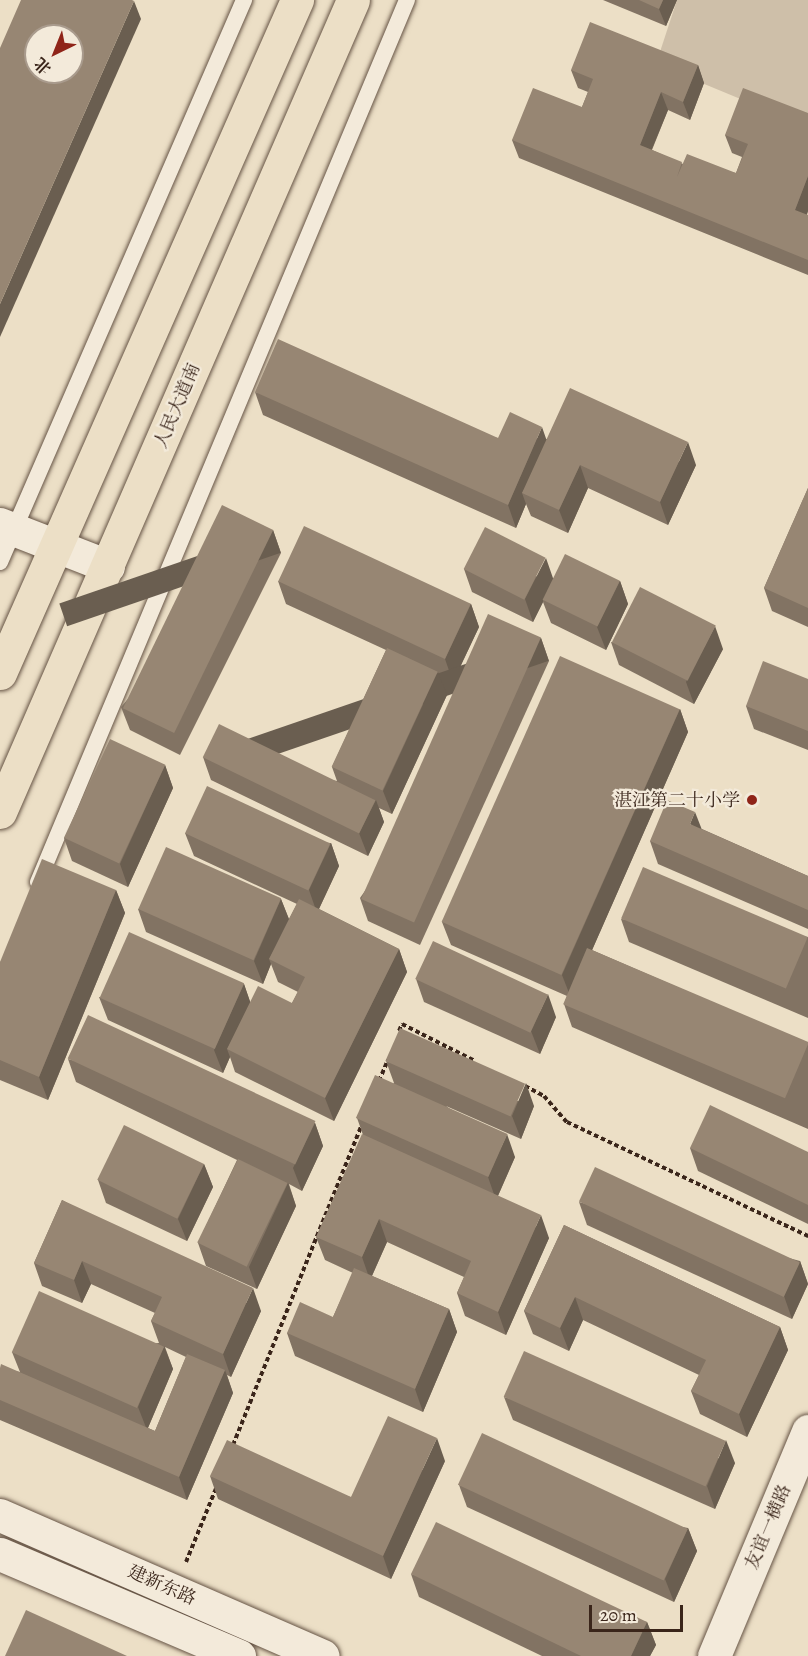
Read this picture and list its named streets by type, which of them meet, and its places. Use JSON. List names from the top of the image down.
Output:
{
  "streets": {
    "main road": ["人民大道南"],
    "street": ["友谊一横路", "建新东路"]
  },
  "places": ["湛江第二十小学"],
  "scale_bar": "20 m",
  "north": "bottom left"
}
